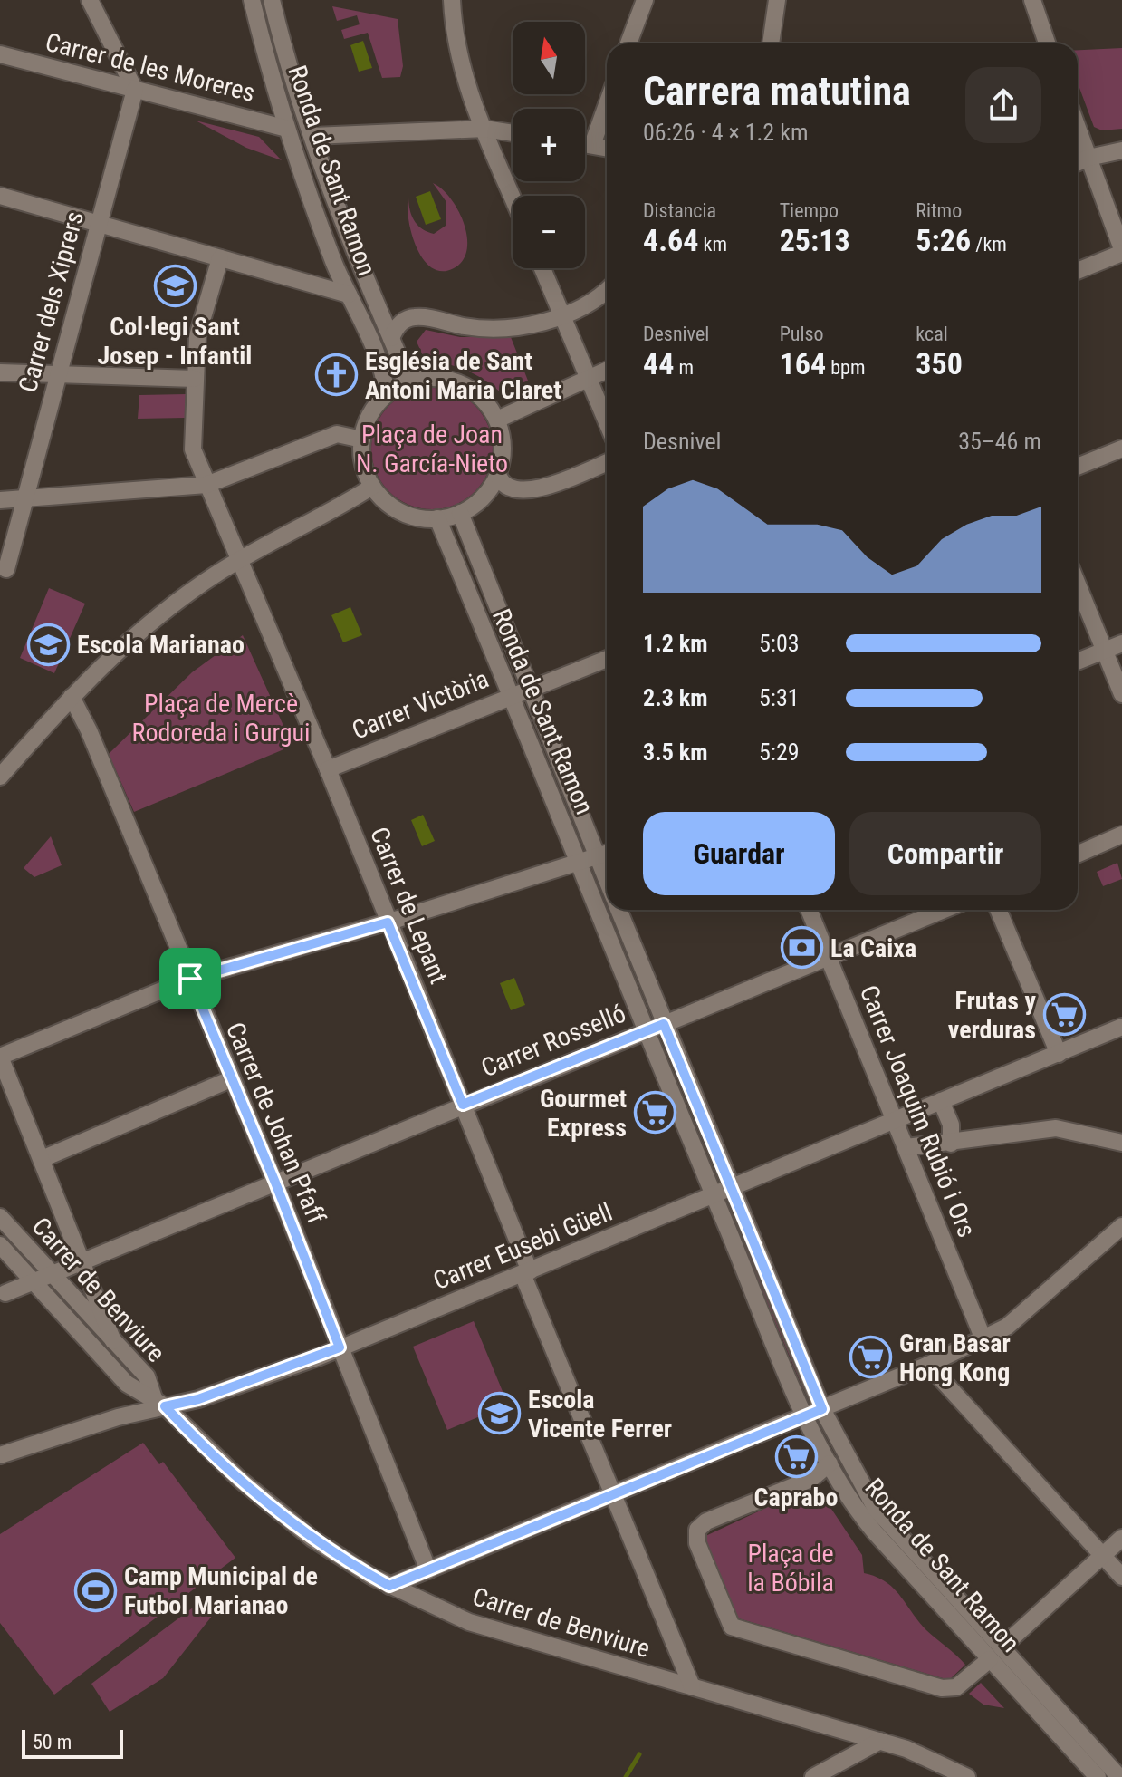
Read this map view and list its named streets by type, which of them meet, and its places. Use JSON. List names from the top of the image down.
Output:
{
  "streets": {
    "street": [
      "Carrer de les Moreres",
      "Ronda de Sant Ramon",
      "Carrer dels Xiprers",
      "Carrer Victòria",
      "Carrer de Lepant",
      "Carrer Rosselló",
      "Carrer Joaquim Rubió i Ors",
      "Carrer de Johan Pfaff",
      "Carrer Eusebi Güell",
      "Carrer de Benviure"
    ]
  },
  "crossings": [
    ["Carrer de les Moreres", "Ronda de Sant Ramon"],
    ["Carrer de les Moreres", "Carrer dels Xiprers"],
    ["Ronda de Sant Ramon", "Carrer Victòria"],
    ["Ronda de Sant Ramon", "Carrer Rosselló"],
    ["Ronda de Sant Ramon", "Carrer Eusebi Güell"],
    ["Carrer Victòria", "Carrer de Lepant"],
    ["Carrer de Lepant", "Carrer Rosselló"],
    ["Carrer de Lepant", "Carrer Eusebi Güell"],
    ["Carrer de Lepant", "Carrer de Benviure"],
    ["Carrer Rosselló", "Carrer Joaquim Rubió i Ors"],
    ["Carrer Rosselló", "Carrer de Johan Pfaff"],
    ["Carrer Rosselló", "Carrer de Benviure"],
    ["Carrer Joaquim Rubió i Ors", "Carrer Eusebi Güell"],
    ["Carrer de Johan Pfaff", "Carrer Eusebi Güell"],
    ["Carrer Eusebi Güell", "Carrer de Benviure"]
  ],
  "parks": ["Plaça de Joan N. García-Nieto", "Plaça de Mercè Rodoreda i Gurgui", "Plaça de la Bóbila"],
  "places": {
    "school or university": ["Col·legi Sant Josep - Infantil", "Escola Marianao", "Escola Vicente Ferrer"],
    "church": ["Església de Sant Antoni Maria Claret"],
    "bank": ["La Caixa"],
    "supermarket": [
      "Frutas y verduras",
      "Gourmet Express",
      "Gran Basar Hong Kong",
      "Caprabo"
    ],
    "sports": ["Camp Municipal de Futbol Marianao"]
  },
  "scale_bar": "50 m",
  "north": "top",
  "page": {
    "map_buttons": ["+", "−"],
    "heading": ["Carrera matutina", "06:26 · 4 × 1.2 km"],
    "stats": [
      ["Distancia", "4.64 km"],
      ["Tiempo", "25:13"],
      ["Ritmo", "5:26 /km"],
      ["Desnivel", "44 m"],
      ["Pulso", "164 bpm"],
      ["kcal", "350"]
    ],
    "chart": ["Desnivel", "35–46 m"],
    "list": [
      {
        "name": "1.2 km",
        "note": "5:03"
      },
      {
        "name": "2.3 km",
        "note": "5:31"
      },
      {
        "name": "3.5 km",
        "note": "5:29"
      }
    ],
    "buttons": ["Guardar", "Compartir"],
    "scale": "50 m"
  }
}
